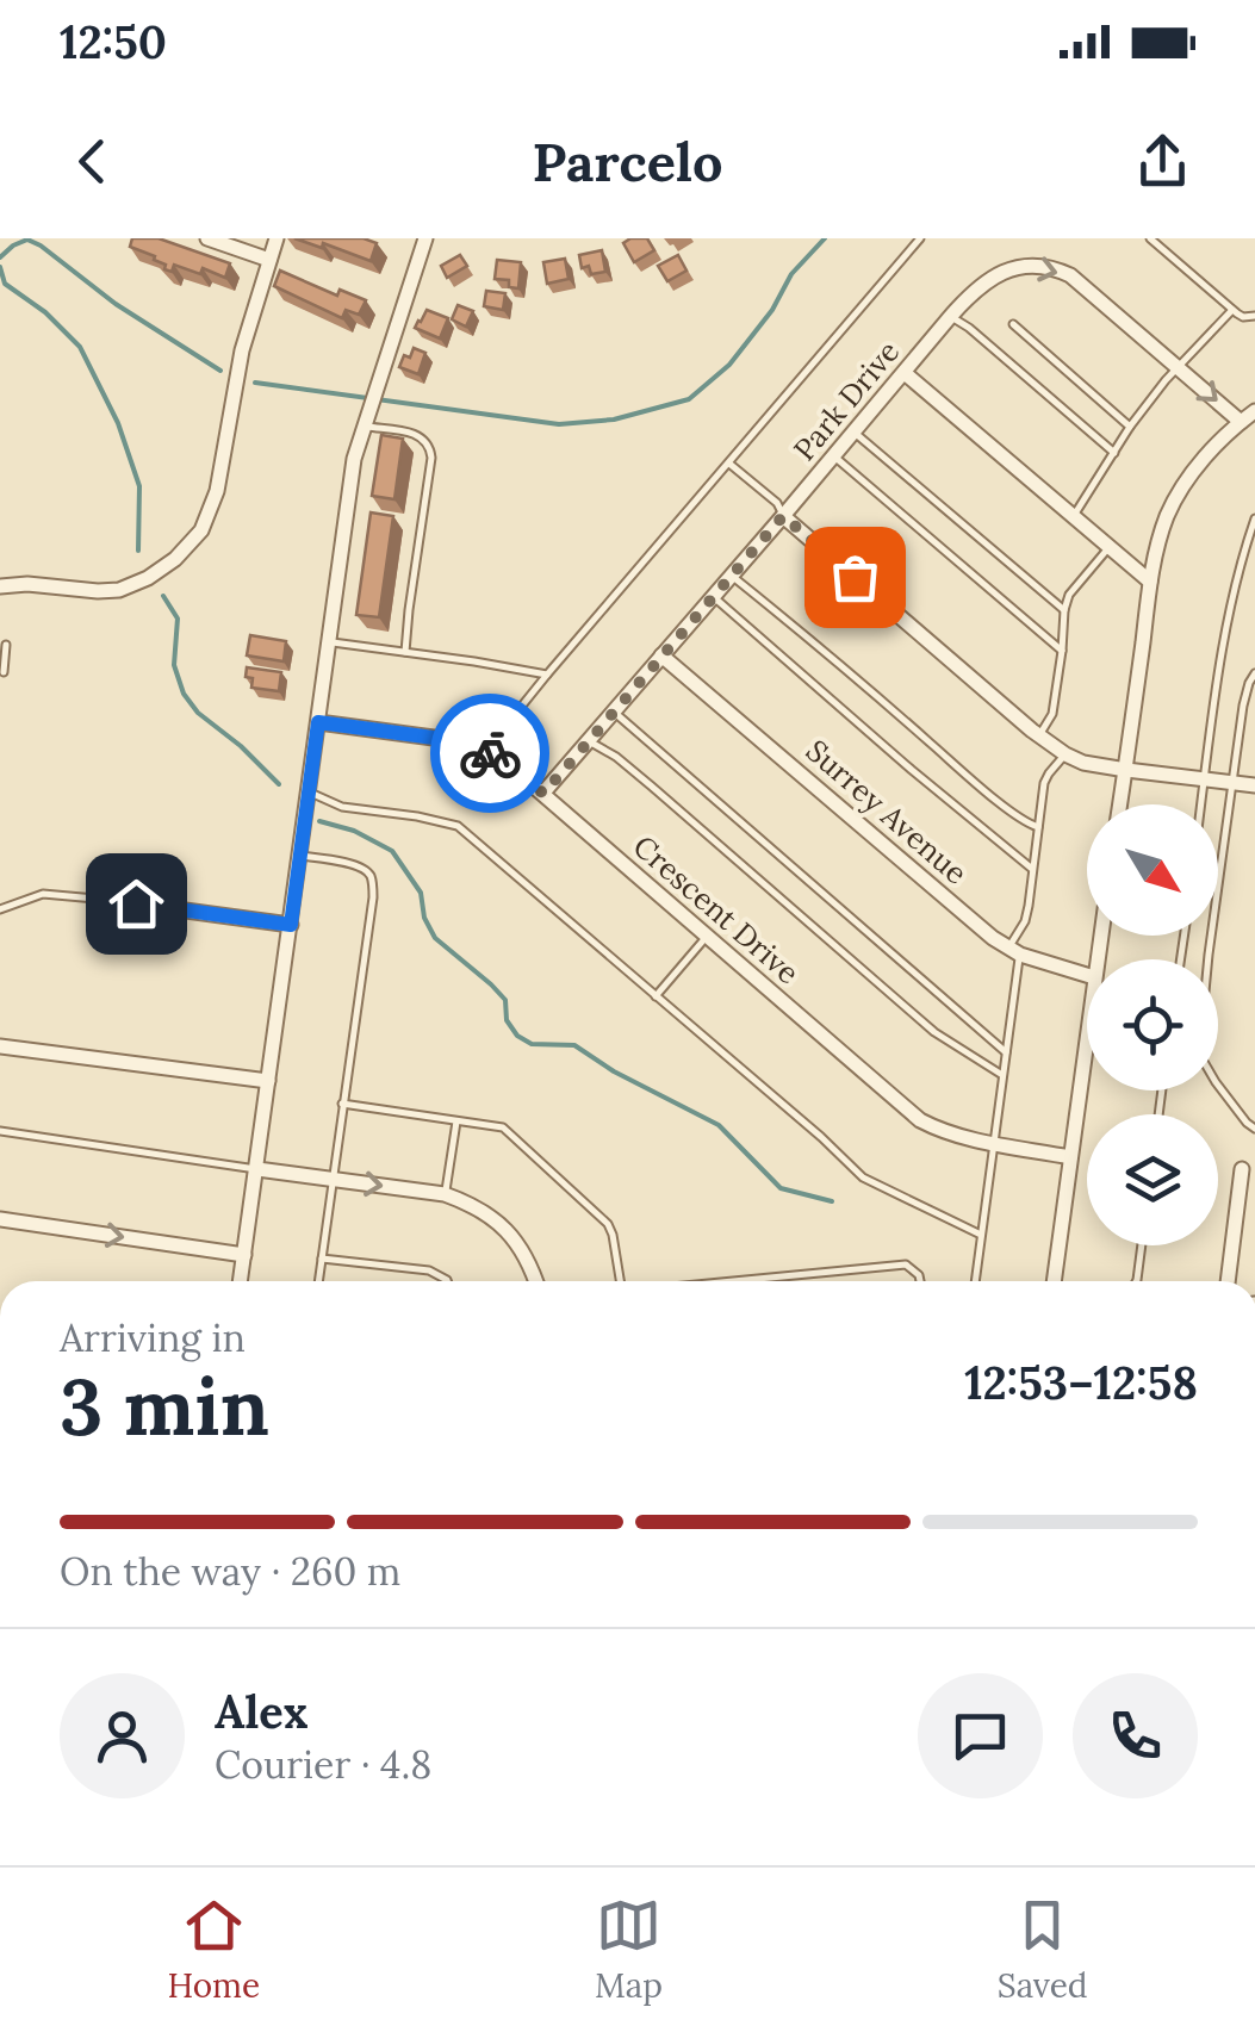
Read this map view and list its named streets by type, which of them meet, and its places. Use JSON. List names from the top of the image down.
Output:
{
  "streets": {
    "street": ["Park Drive", "Surrey Avenue", "Crescent Drive"]
  },
  "crossings": [
    ["Park Drive", "Surrey Avenue"],
    ["Park Drive", "Crescent Drive"]
  ],
  "north": "bottom right",
  "page": {
    "status": "12:50",
    "header": "Parcelo",
    "heading": ["3 min", "Arriving in", "12:53–12:58"],
    "panel": ["Alex", "Courier · 4.8"],
    "bar": "On the way · 260 m",
    "tabs": ["Home", "Map", "Saved"]
  }
}
